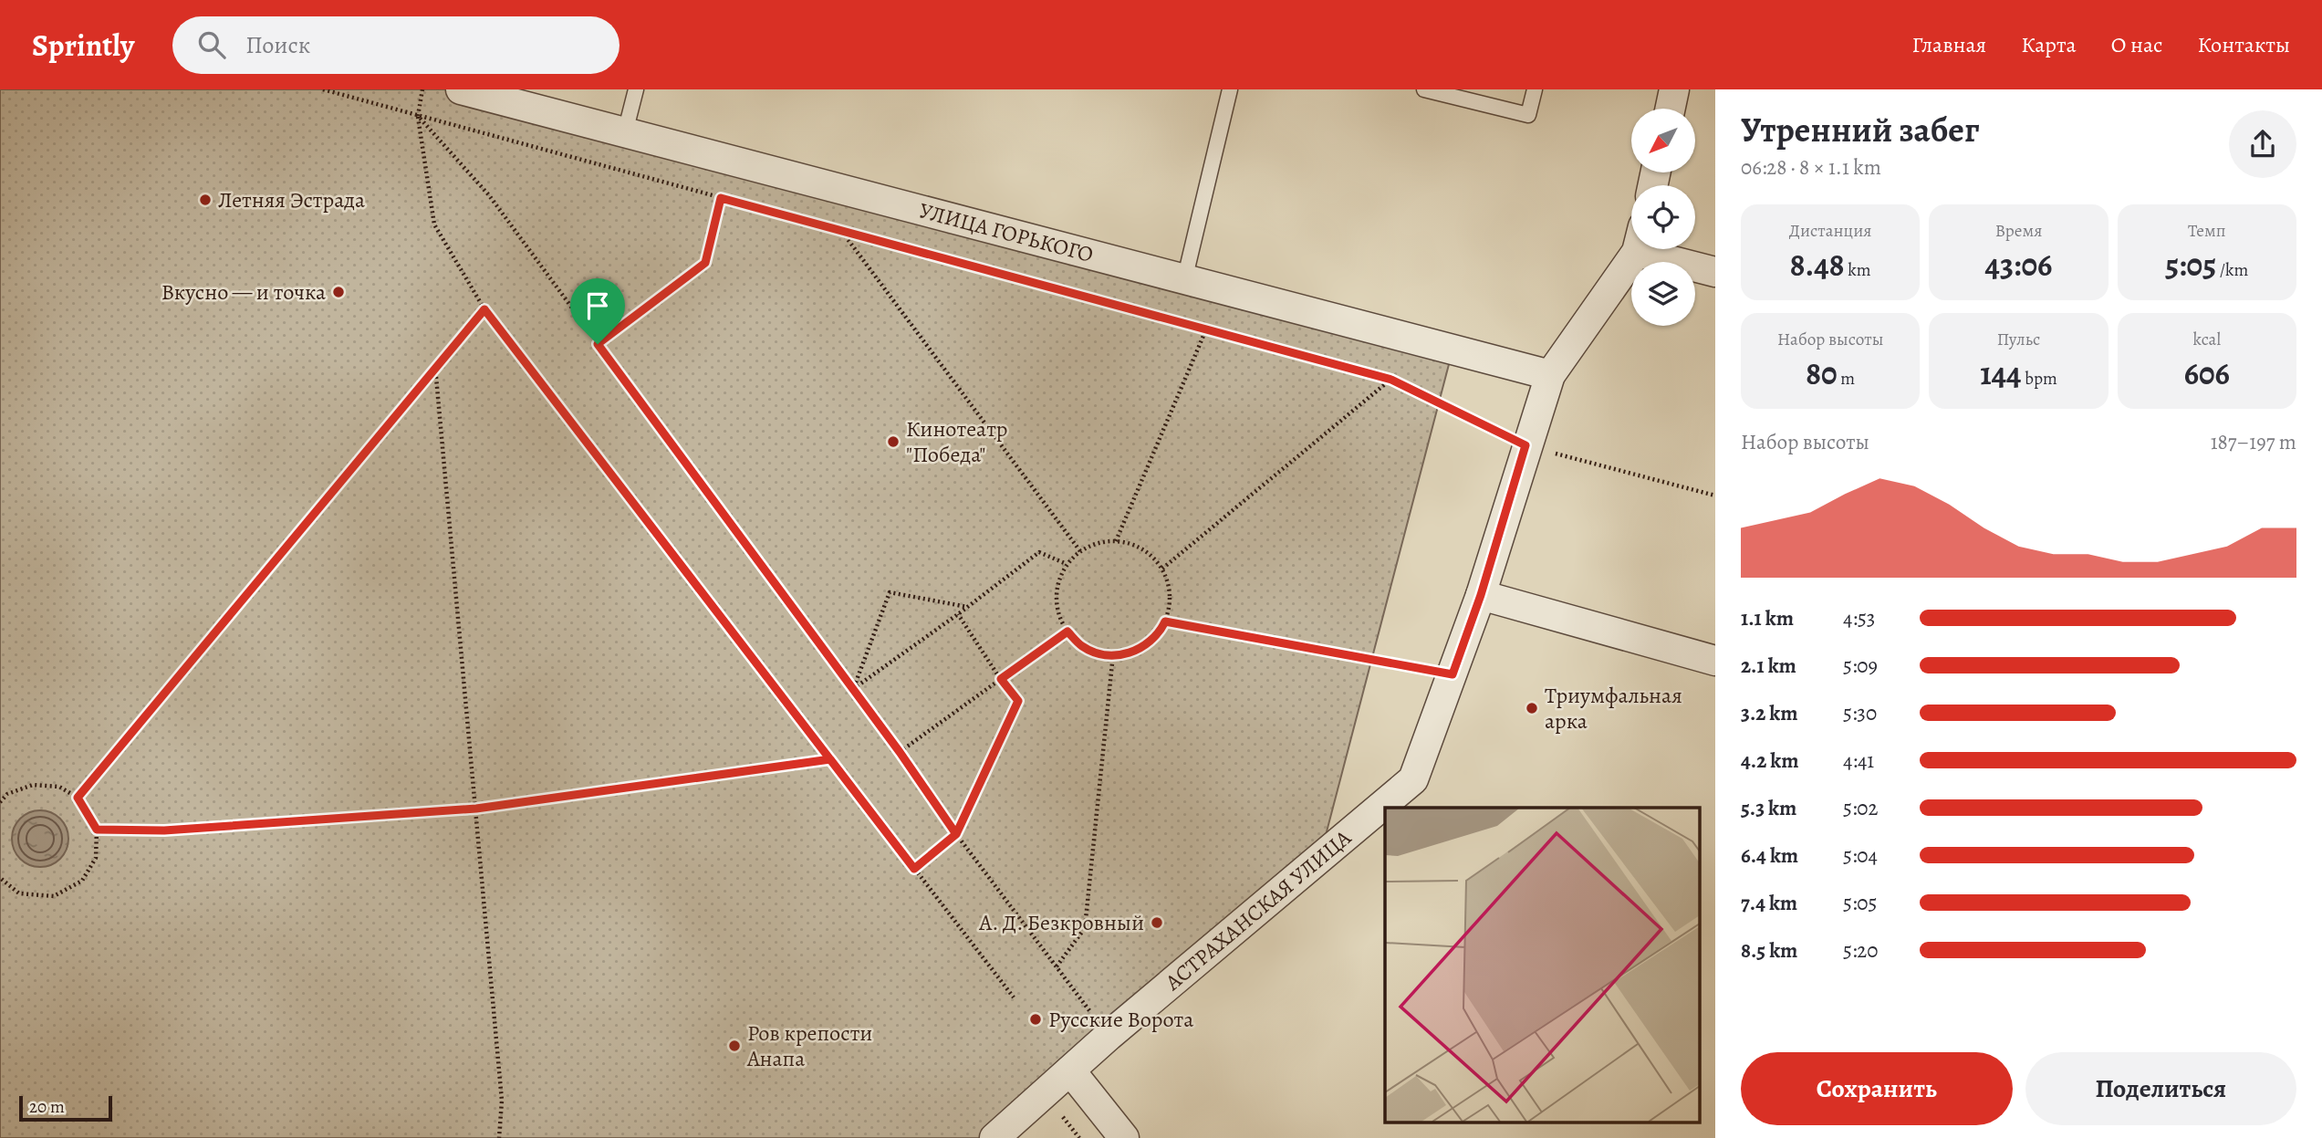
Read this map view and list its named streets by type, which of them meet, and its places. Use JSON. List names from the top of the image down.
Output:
{
  "streets": {
    "street": ["УЛИЦА ГОРЬКОГО", "АСТРАХАНСКАЯ УЛИЦА"]
  },
  "crossings": [
    ["УЛИЦА ГОРЬКОГО", "АСТРАХАНСКАЯ УЛИЦА"]
  ],
  "places": [
    "Летняя Эстрада",
    "Вкусно — и точка",
    "Кинотеатр \"Победа\"",
    "Триумфальная арка",
    "А. Д. Безкровный",
    "Русские Ворота",
    "Ров крепости Анапа"
  ],
  "scale_bar": "20 m",
  "north": "bottom left",
  "page": {
    "header": "Sprintly",
    "search": "Поиск",
    "nav": [
      "Главная",
      "Карта",
      "О нас",
      "Контакты"
    ],
    "heading": ["Утренний забег", "06:28 · 8 × 1.1 km"],
    "stats": [
      ["Дистанция", "8.48 km"],
      ["Время", "43:06"],
      ["Темп", "5:05 /km"],
      ["Набор высоты", "80 m"],
      ["Пульс", "144 bpm"],
      ["kcal", "606"]
    ],
    "chart": ["Набор высоты", "187–197 m"],
    "list": [
      {
        "name": "1.1 km",
        "note": "4:53"
      },
      {
        "name": "2.1 km",
        "note": "5:09"
      },
      {
        "name": "3.2 km",
        "note": "5:30"
      },
      {
        "name": "4.2 km",
        "note": "4:41"
      },
      {
        "name": "5.3 km",
        "note": "5:02"
      },
      {
        "name": "6.4 km",
        "note": "5:04"
      },
      {
        "name": "7.4 km",
        "note": "5:05"
      },
      {
        "name": "8.5 km",
        "note": "5:20"
      }
    ],
    "buttons": ["Сохранить", "Поделиться"],
    "scale": "20 m"
  }
}
